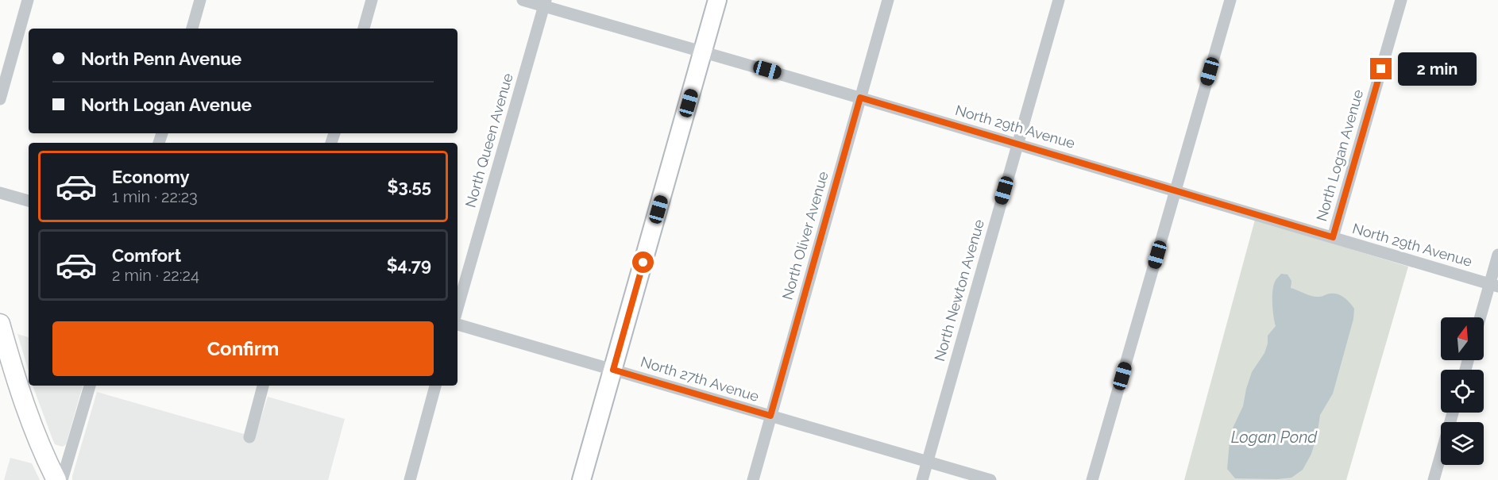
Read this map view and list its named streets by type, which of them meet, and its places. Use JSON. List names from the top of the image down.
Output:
{
  "streets": {
    "street": [
      "North 29th Avenue",
      "North Queen Avenue",
      "North Logan Avenue",
      "North Oliver Avenue",
      "North Newton Avenue",
      "North 27th Avenue"
    ]
  },
  "crossings": [
    ["North 29th Avenue", "North Queen Avenue"],
    ["North 29th Avenue", "North Logan Avenue"],
    ["North 29th Avenue", "North Oliver Avenue"],
    ["North 29th Avenue", "North Newton Avenue"],
    ["North Oliver Avenue", "North 27th Avenue"],
    ["North Newton Avenue", "North 27th Avenue"]
  ],
  "water": ["Logan Pond"],
  "north": "top",
  "page": {
    "banner": ["North Penn Avenue", "North Logan Avenue"],
    "bubble": "2 min",
    "list": [
      {
        "name": "Economy",
        "note": "1 min · 22:23",
        "value": "$3.55"
      },
      {
        "name": "Comfort",
        "note": "2 min · 22:24",
        "value": "$4.79"
      }
    ],
    "buttons": "Confirm"
  }
}
